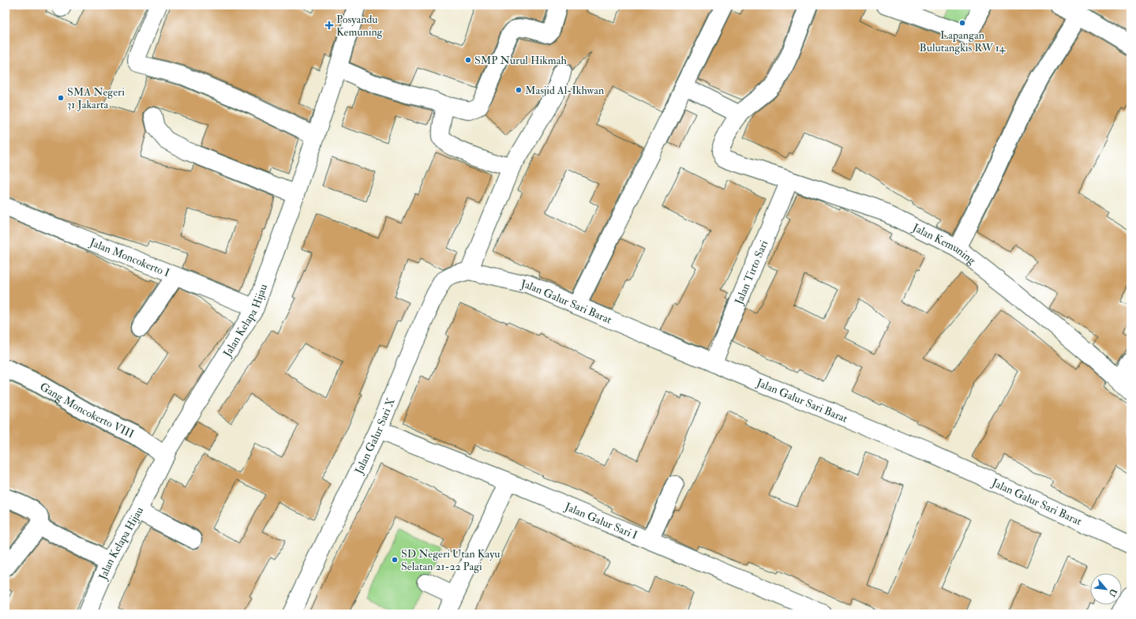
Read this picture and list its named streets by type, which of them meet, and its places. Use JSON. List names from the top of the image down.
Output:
{
  "streets": {
    "street": [
      "Jalan Kemuning",
      "Jalan Moncokerto I",
      "Jalan Tirto Sari",
      "Jalan Galur Sari Barat",
      "Jalan Kelapa Hijau",
      "Gang Moncokerto VIII",
      "Jalan Galur Sari X",
      "Jalan Galur Sari I"
    ]
  },
  "crossings": [
    ["Jalan Kemuning", "Jalan Tirto Sari"],
    ["Jalan Moncokerto I", "Jalan Kelapa Hijau"],
    ["Jalan Tirto Sari", "Jalan Galur Sari Barat"],
    ["Jalan Galur Sari Barat", "Jalan Galur Sari X"],
    ["Jalan Kelapa Hijau", "Gang Moncokerto VIII"],
    ["Jalan Galur Sari X", "Jalan Galur Sari I"]
  ],
  "places": {
    "other": [
      "Lapangan Bulutangkis RW 14",
      "SMP Nurul Hikmah",
      "Masjid Al-Ikhwan",
      "SMA Negeri 31 Jakarta",
      "SD Negeri Utan Kayu Selatan 21-22 Pagi"
    ],
    "health": ["Posyandu Kemuning"]
  },
  "north": "bottom right"
}
